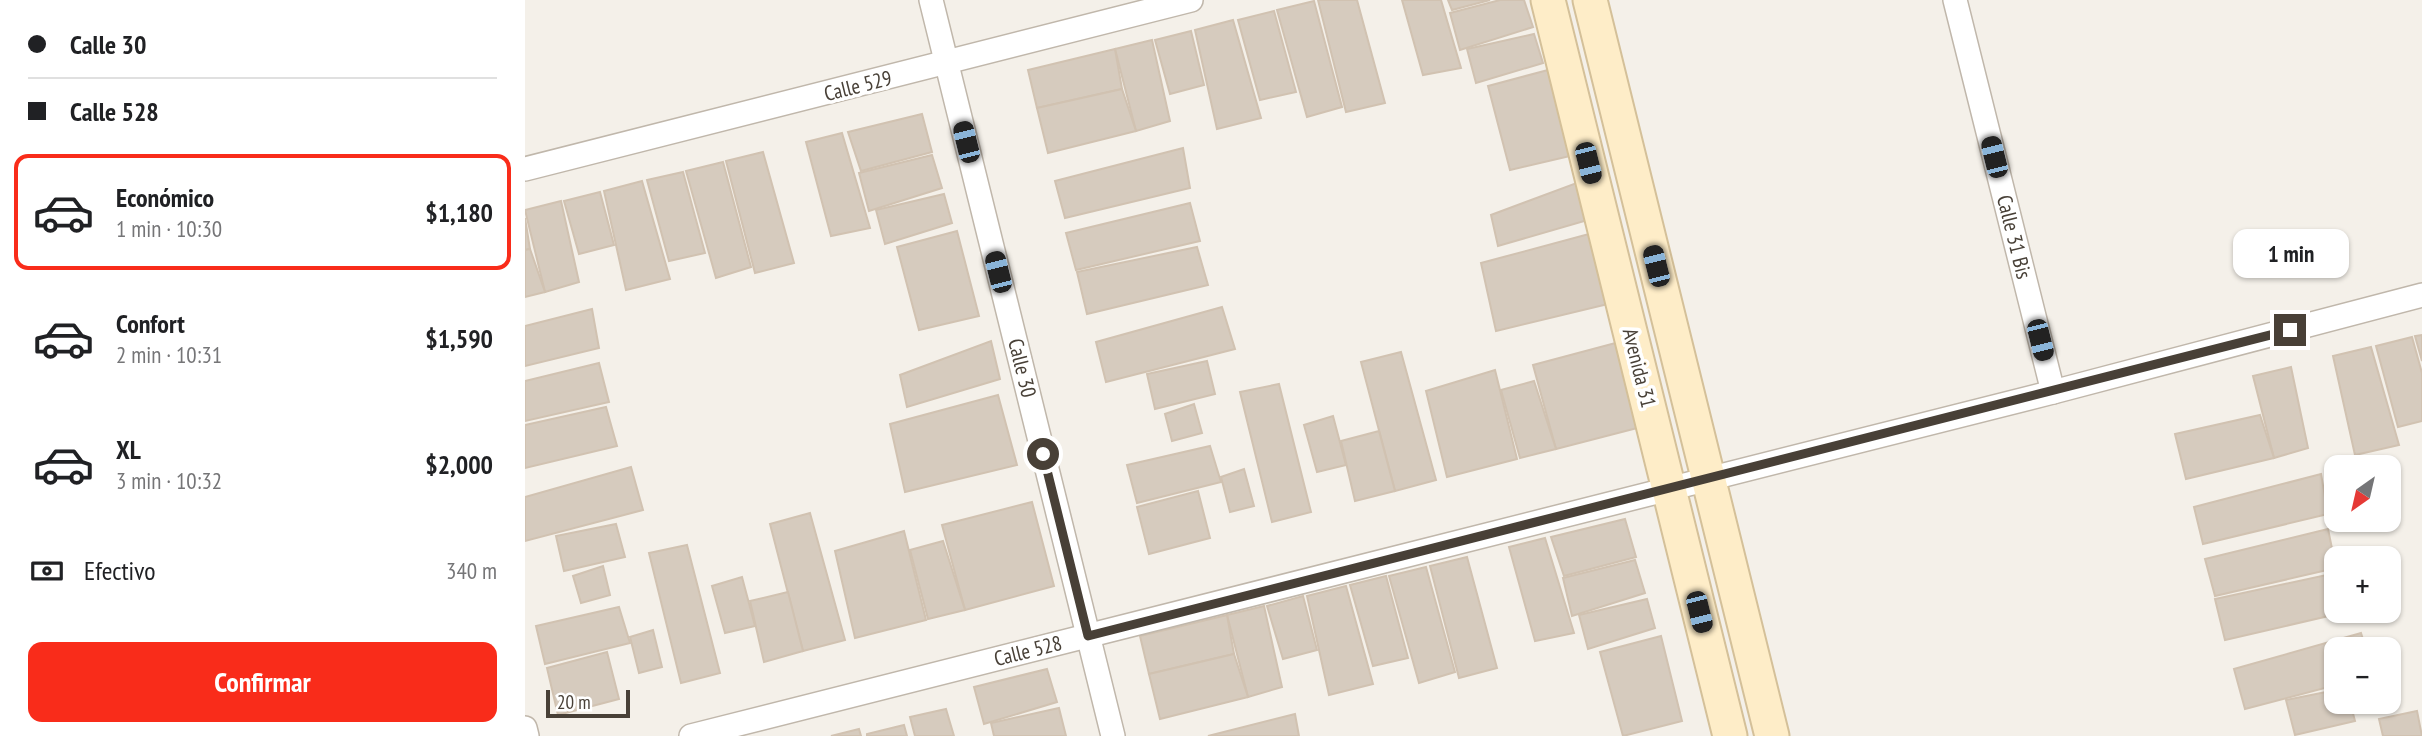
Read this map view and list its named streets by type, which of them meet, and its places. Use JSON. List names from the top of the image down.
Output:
{
  "streets": {
    "main road": ["Avenida 31"],
    "street": [
      "Calle 529",
      "Calle 31 Bis",
      "Calle 30",
      "Calle 528"
    ]
  },
  "crossings": [
    ["Calle 529", "Calle 30"],
    ["Calle 31 Bis", "Calle 528"],
    ["Calle 30", "Calle 528"],
    ["Avenida 31", "Calle 528"]
  ],
  "scale_bar": "20 m",
  "north": "bottom left",
  "page": {
    "banner": ["Calle 30", "Calle 528"],
    "list": [
      {
        "name": "Económico",
        "note": "1 min · 10:30",
        "value": "$1,180"
      },
      {
        "name": "Confort",
        "note": "2 min · 10:31",
        "value": "$1,590"
      },
      {
        "name": "XL",
        "note": "3 min · 10:32",
        "value": "$2,000"
      }
    ],
    "bubble": "1 min",
    "map_buttons": ["+", "−"],
    "pay": ["Efectivo", "340 m"],
    "buttons": "Confirmar",
    "scale": "20 m"
  }
}
